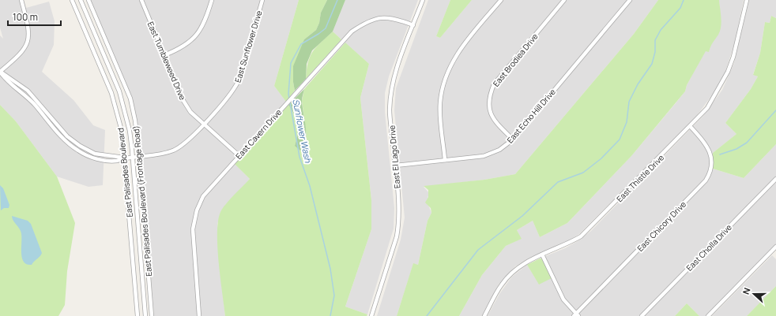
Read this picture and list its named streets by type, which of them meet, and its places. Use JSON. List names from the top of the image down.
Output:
{
  "streets": {
    "street": [
      "East Sunflower Drive",
      "East Brodiea Drive",
      "East Tumbleweed Drive",
      "East Echo Hill Drive",
      "East Cavern Drive",
      "East El Lago Drive",
      "East Palisades Boulevard",
      "East Thistle Drive",
      "East Palisades Boulevard (Frontage Road)",
      "East Chicory Drive",
      "East Cholla Drive"
    ]
  },
  "crossings": [
    ["East Sunflower Drive", "East Tumbleweed Drive"],
    ["East Sunflower Drive", "East Palisades Boulevard"],
    ["East Sunflower Drive", "East Palisades Boulevard (Frontage Road)"],
    ["East Brodiea Drive", "East Echo Hill Drive"],
    ["East Tumbleweed Drive", "East Cavern Drive"],
    ["East Echo Hill Drive", "East El Lago Drive"],
    ["East Cavern Drive", "East El Lago Drive"],
    ["East Thistle Drive", "East Chicory Drive"]
  ],
  "water": ["Sunflower Wash"],
  "scale_bar": "100 m",
  "north": "left"
}
